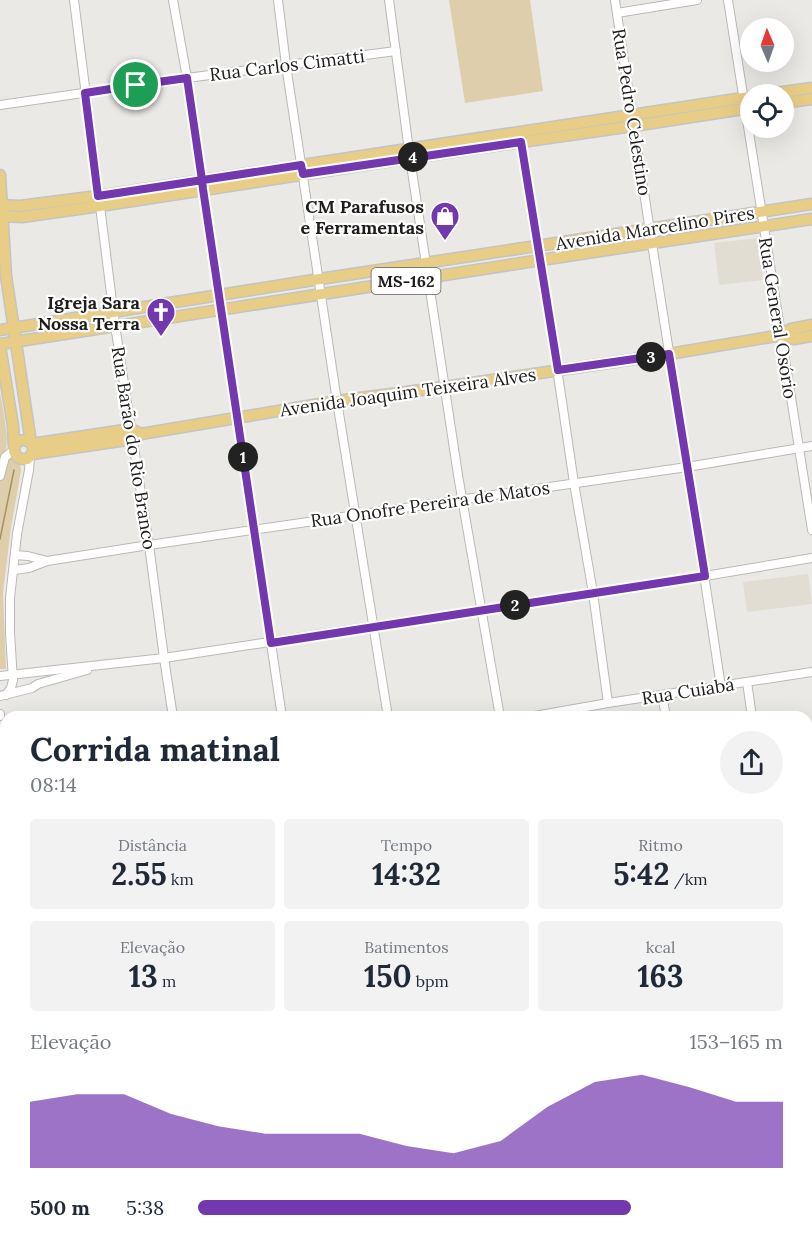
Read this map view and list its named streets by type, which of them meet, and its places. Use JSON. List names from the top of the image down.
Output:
{
  "streets": {
    "main road": ["Avenida Marcelino Pires", "MS-162", "Avenida Joaquim Teixeira Alves"],
    "street": [
      "Rua Carlos Cimatti",
      "Rua Pedro Celestino",
      "Rua General Osório",
      "Rua Barão do Rio Branco",
      "Rua Onofre Pereira de Matos",
      "Rua Cuiabá"
    ]
  },
  "crossings": [
    ["Rua Carlos Cimatti", "Rua Barão do Rio Branco"],
    ["Rua Pedro Celestino", "Avenida Marcelino Pires"],
    ["Rua Pedro Celestino", "Avenida Joaquim Teixeira Alves"],
    ["Rua Pedro Celestino", "Rua Onofre Pereira de Matos"],
    ["Rua Pedro Celestino", "Rua Cuiabá"],
    ["Avenida Marcelino Pires", "Rua General Osório"],
    ["Avenida Marcelino Pires", "Rua Barão do Rio Branco"],
    ["Rua General Osório", "Avenida Joaquim Teixeira Alves"],
    ["Rua General Osório", "Rua Onofre Pereira de Matos"],
    ["Avenida Joaquim Teixeira Alves", "Rua Barão do Rio Branco"],
    ["Rua Barão do Rio Branco", "Rua Onofre Pereira de Matos"]
  ],
  "places": {
    "shop": ["CM Parafusos e Ferramentas"],
    "church": ["Igreja Sara Nossa Terra"]
  },
  "north": "top",
  "page": {
    "pins": [
      "4",
      "3",
      "1",
      "2"
    ],
    "heading": ["Corrida matinal", "08:14"],
    "stats": [
      ["Distância", "2.55 km"],
      ["Tempo", "14:32"],
      ["Ritmo", "5:42 /km"],
      ["Elevação", "13 m"],
      ["Batimentos", "150 bpm"],
      ["kcal", "163"]
    ],
    "chart": ["Elevação", "153–165 m"],
    "list": [
      {
        "name": "500 m",
        "note": "5:38"
      }
    ]
  }
}
